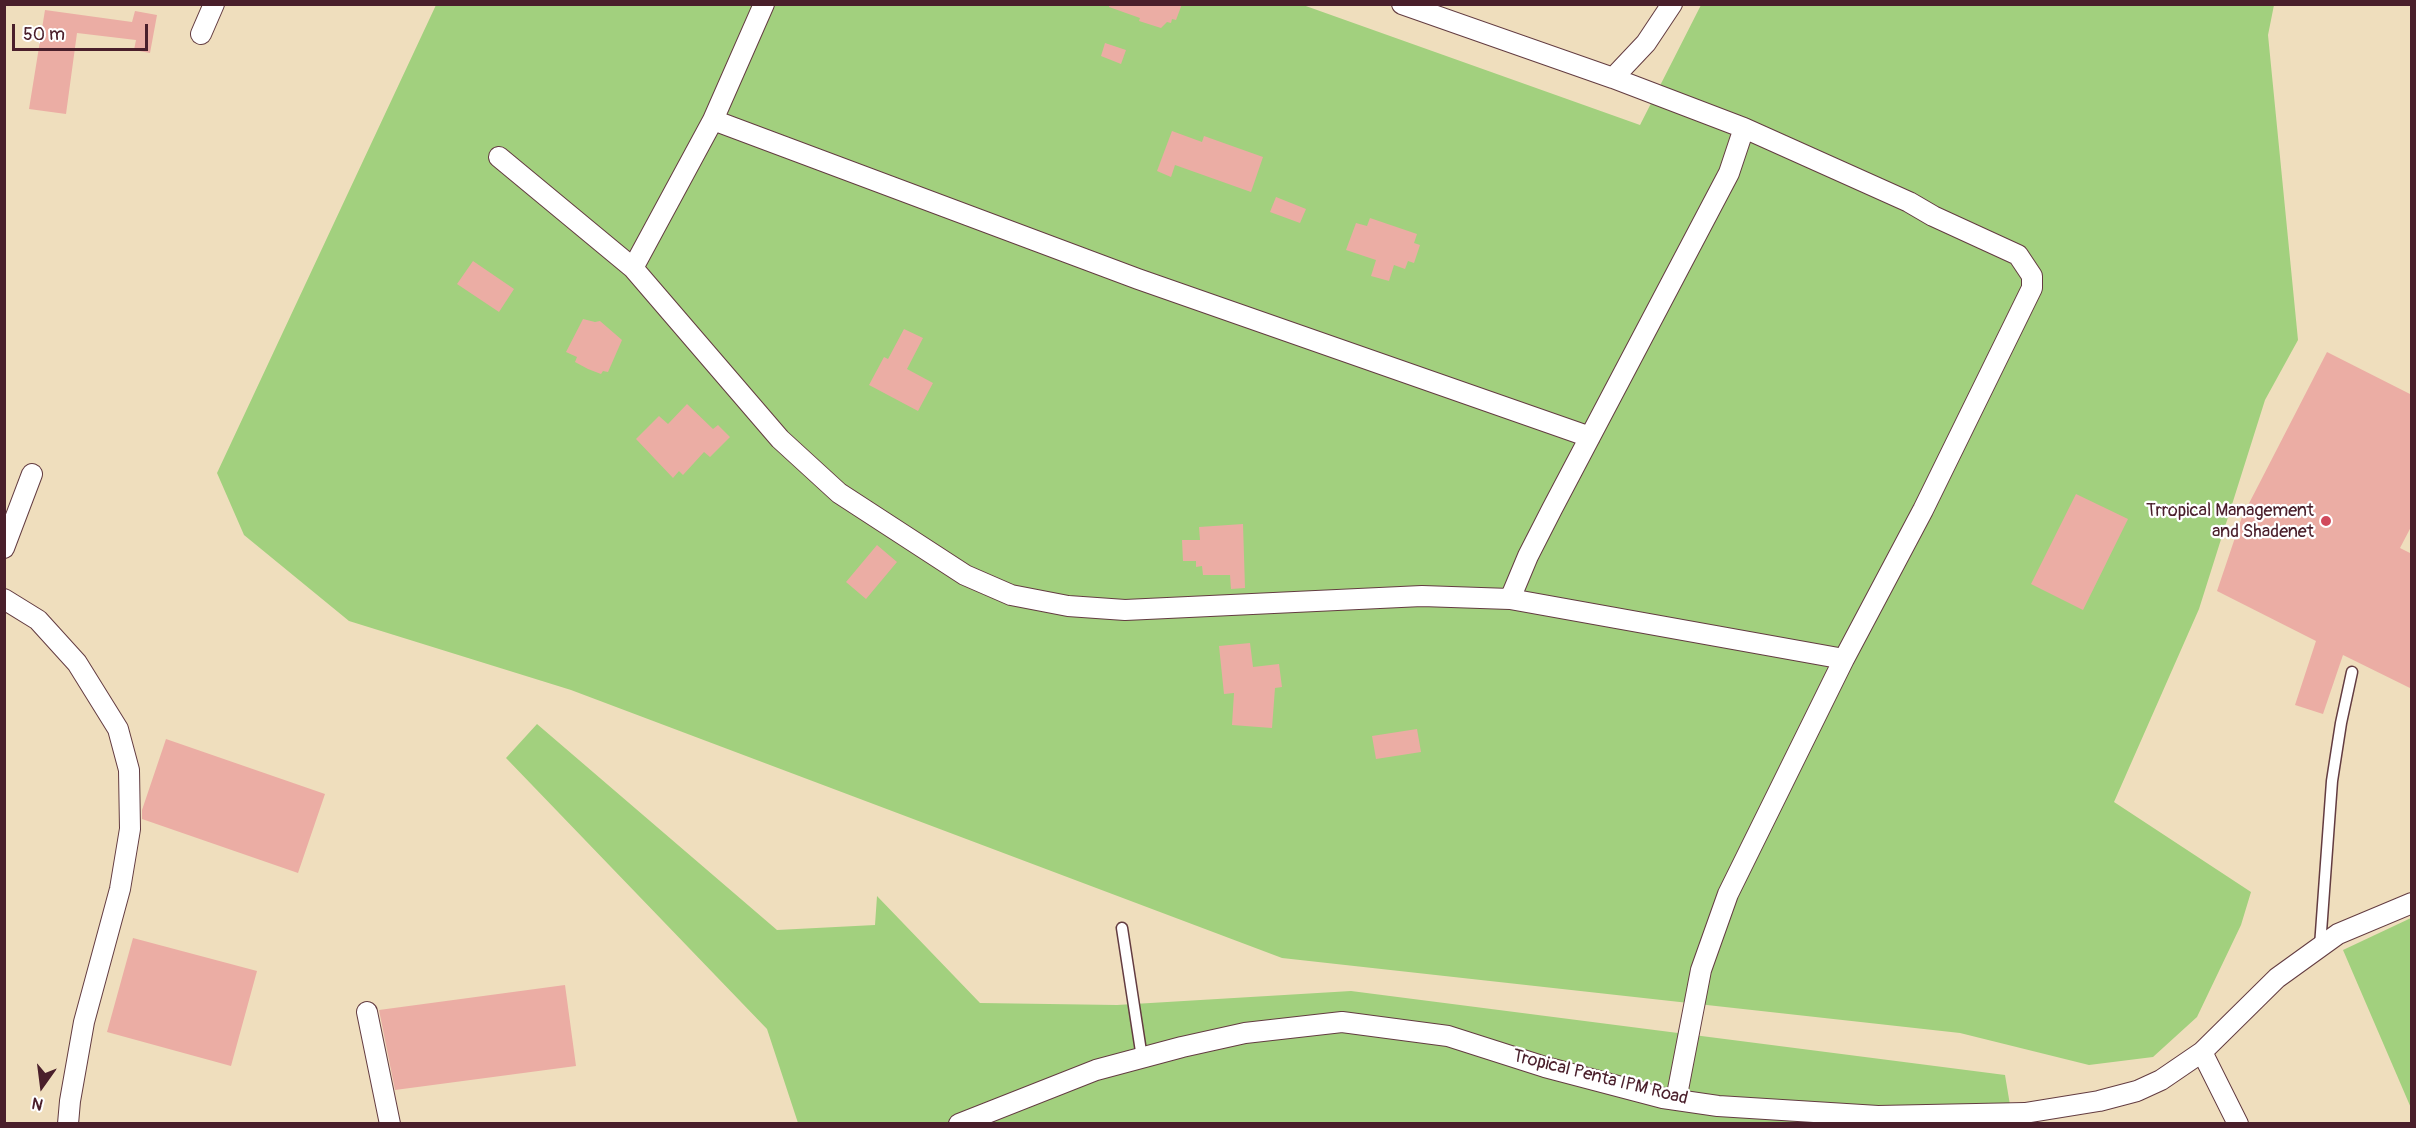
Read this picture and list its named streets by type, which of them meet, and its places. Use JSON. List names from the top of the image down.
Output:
{
  "streets": {
    "street": ["Tropical Penta IPM Road"]
  },
  "places": ["Trropical Management and Shadenet"],
  "scale_bar": "50 m",
  "north": "bottom"
}
